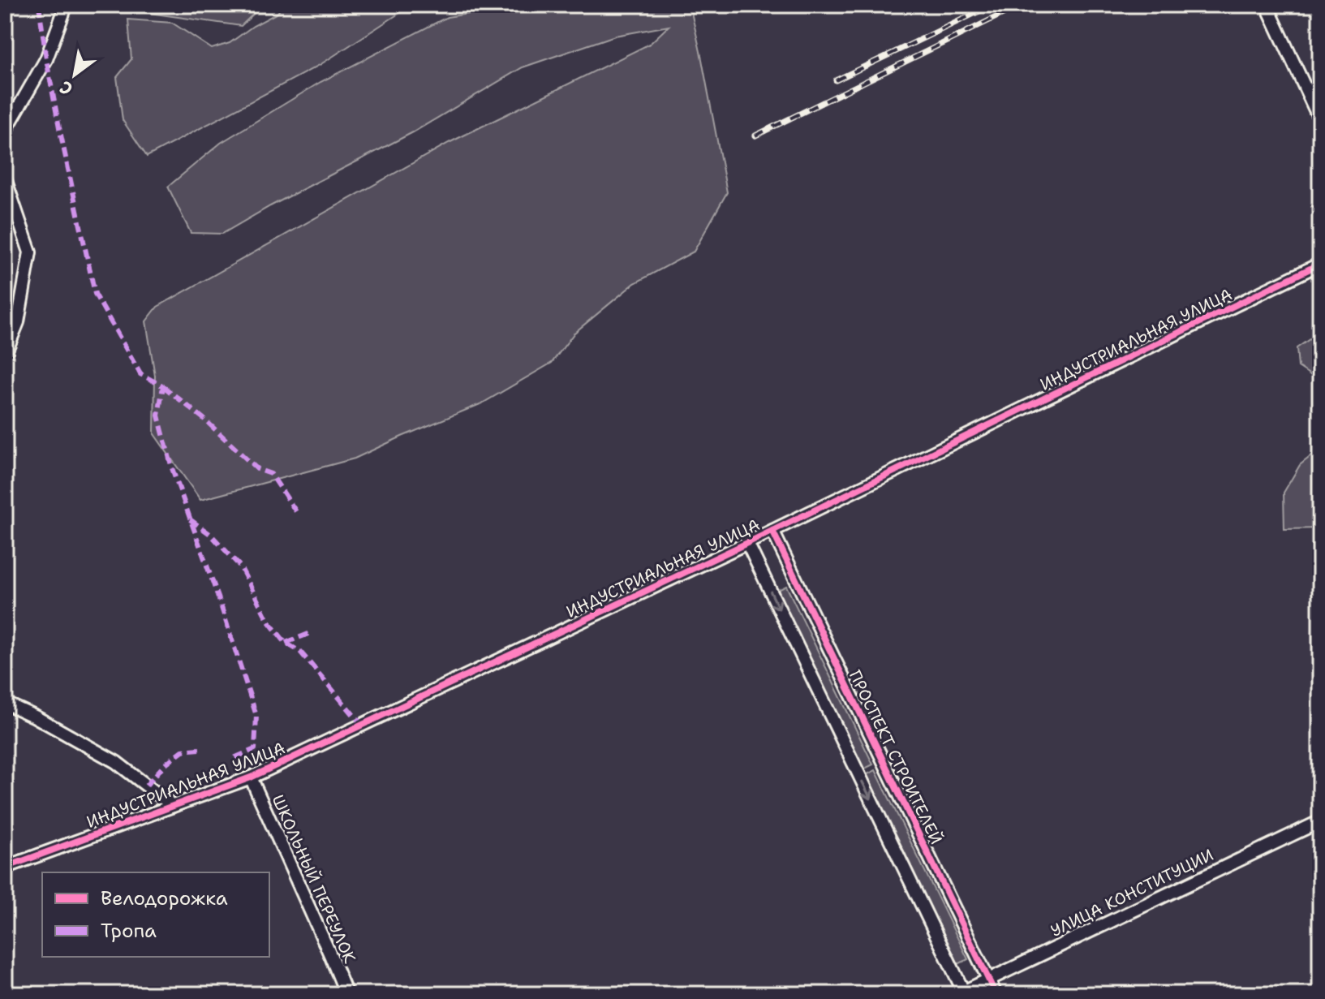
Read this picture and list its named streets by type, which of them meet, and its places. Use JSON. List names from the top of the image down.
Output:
{
  "streets": {
    "street": [
      "ИНДУСТРИАЛЬНАЯ УЛИЦА",
      "ПРОСПЕКТ СТРОИТЕЛЕЙ",
      "ШКОЛЬНЫЙ ПЕРЕУЛОК",
      "УЛИЦА КОНСТИТУЦИИ"
    ]
  },
  "crossings": [
    ["ИНДУСТРИАЛЬНАЯ УЛИЦА", "ПРОСПЕКТ СТРОИТЕЛЕЙ"],
    ["ИНДУСТРИАЛЬНАЯ УЛИЦА", "ШКОЛЬНЫЙ ПЕРЕУЛОК"],
    ["ПРОСПЕКТ СТРОИТЕЛЕЙ", "УЛИЦА КОНСТИТУЦИИ"]
  ],
  "legend": ["Велодорожка", "Тропа"],
  "north": "bottom left"
}
